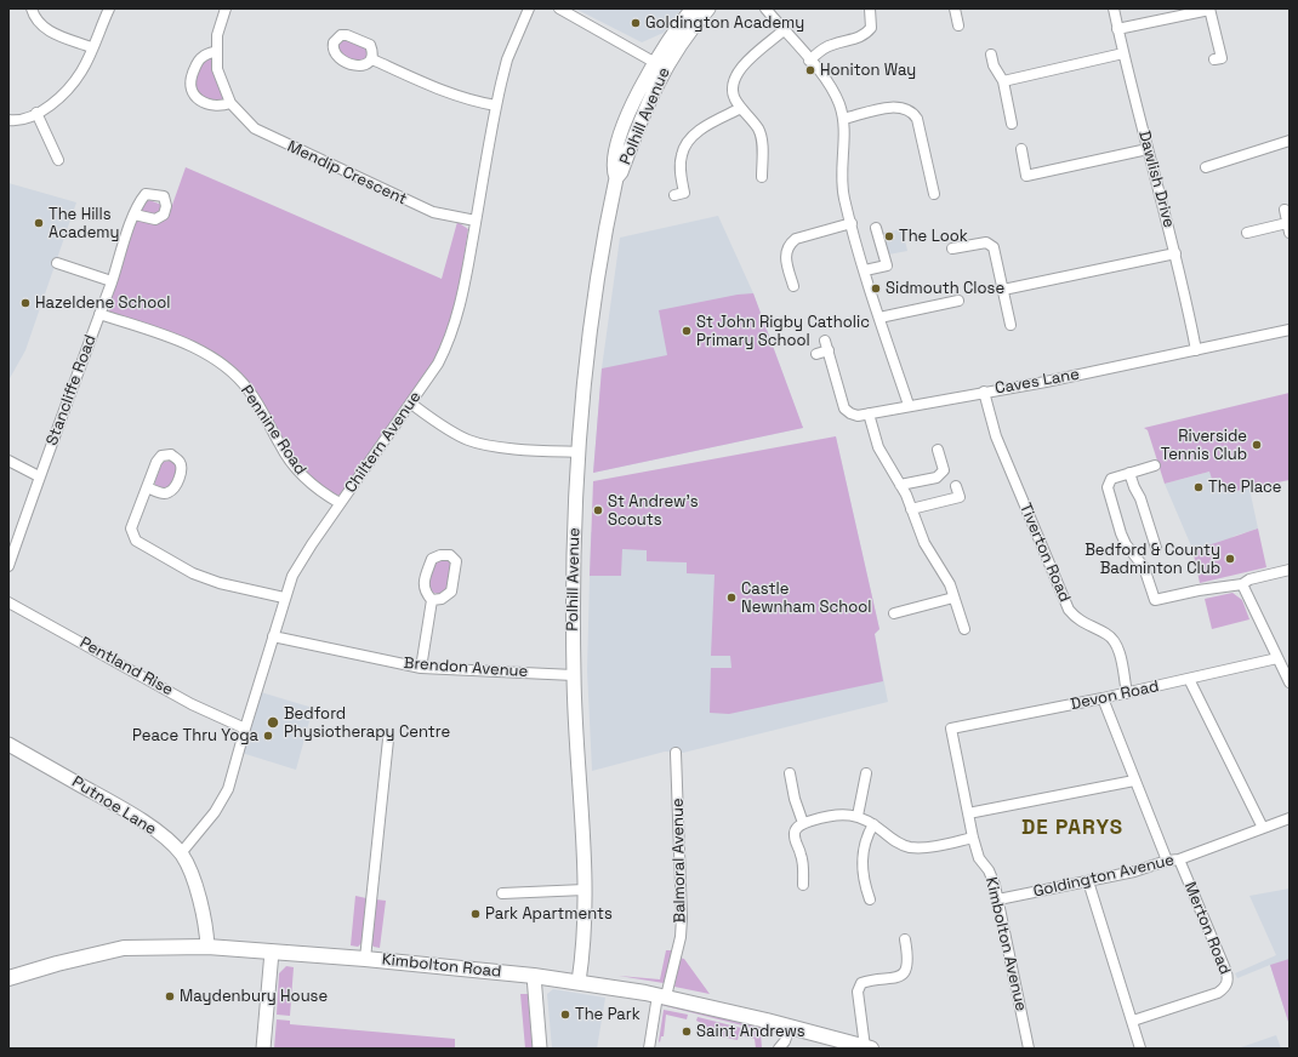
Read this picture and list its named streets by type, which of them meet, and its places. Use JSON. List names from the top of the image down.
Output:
{
  "streets": {
    "main road": ["Kimbolton Road"],
    "street": [
      "Polhill Avenue",
      "Mendip Crescent",
      "Dawlish Drive",
      "Caves Lane",
      "Stancliffe Road",
      "Pennine Road",
      "Chiltern Avenue",
      "Tiverton Road",
      "Pentland Rise",
      "Brendon Avenue",
      "Devon Road",
      "Putnoe Lane",
      "Balmoral Avenue",
      "Goldington Avenue",
      "Merton Road",
      "Kimbolton Avenue"
    ]
  },
  "crossings": [
    ["Polhill Avenue", "Brendon Avenue"],
    ["Polhill Avenue", "Kimbolton Road"],
    ["Mendip Crescent", "Chiltern Avenue"],
    ["Dawlish Drive", "Caves Lane"],
    ["Caves Lane", "Tiverton Road"],
    ["Stancliffe Road", "Pennine Road"],
    ["Pennine Road", "Chiltern Avenue"],
    ["Chiltern Avenue", "Pentland Rise"],
    ["Chiltern Avenue", "Brendon Avenue"],
    ["Chiltern Avenue", "Putnoe Lane"],
    ["Tiverton Road", "Devon Road"],
    ["Devon Road", "Kimbolton Avenue"],
    ["Putnoe Lane", "Kimbolton Road"],
    ["Balmoral Avenue", "Kimbolton Road"],
    ["Goldington Avenue", "Merton Road"],
    ["Goldington Avenue", "Kimbolton Avenue"]
  ],
  "districts": ["DE PARYS"],
  "places": [
    "Goldington Academy",
    "Honiton Way",
    "The Hills Academy",
    "The Look",
    "Sidmouth Close",
    "Hazeldene School",
    "St John Rigby Catholic Primary School",
    "Riverside Tennis Club",
    "The Place",
    "St Andrew's Scouts",
    "Bedford & County Badminton Club",
    "Castle Newnham School",
    "Bedford Physiotherapy Centre",
    "Peace Thru Yoga",
    "Park Apartments",
    "Maydenbury House",
    "The Park",
    "Saint Andrews"
  ]
}
